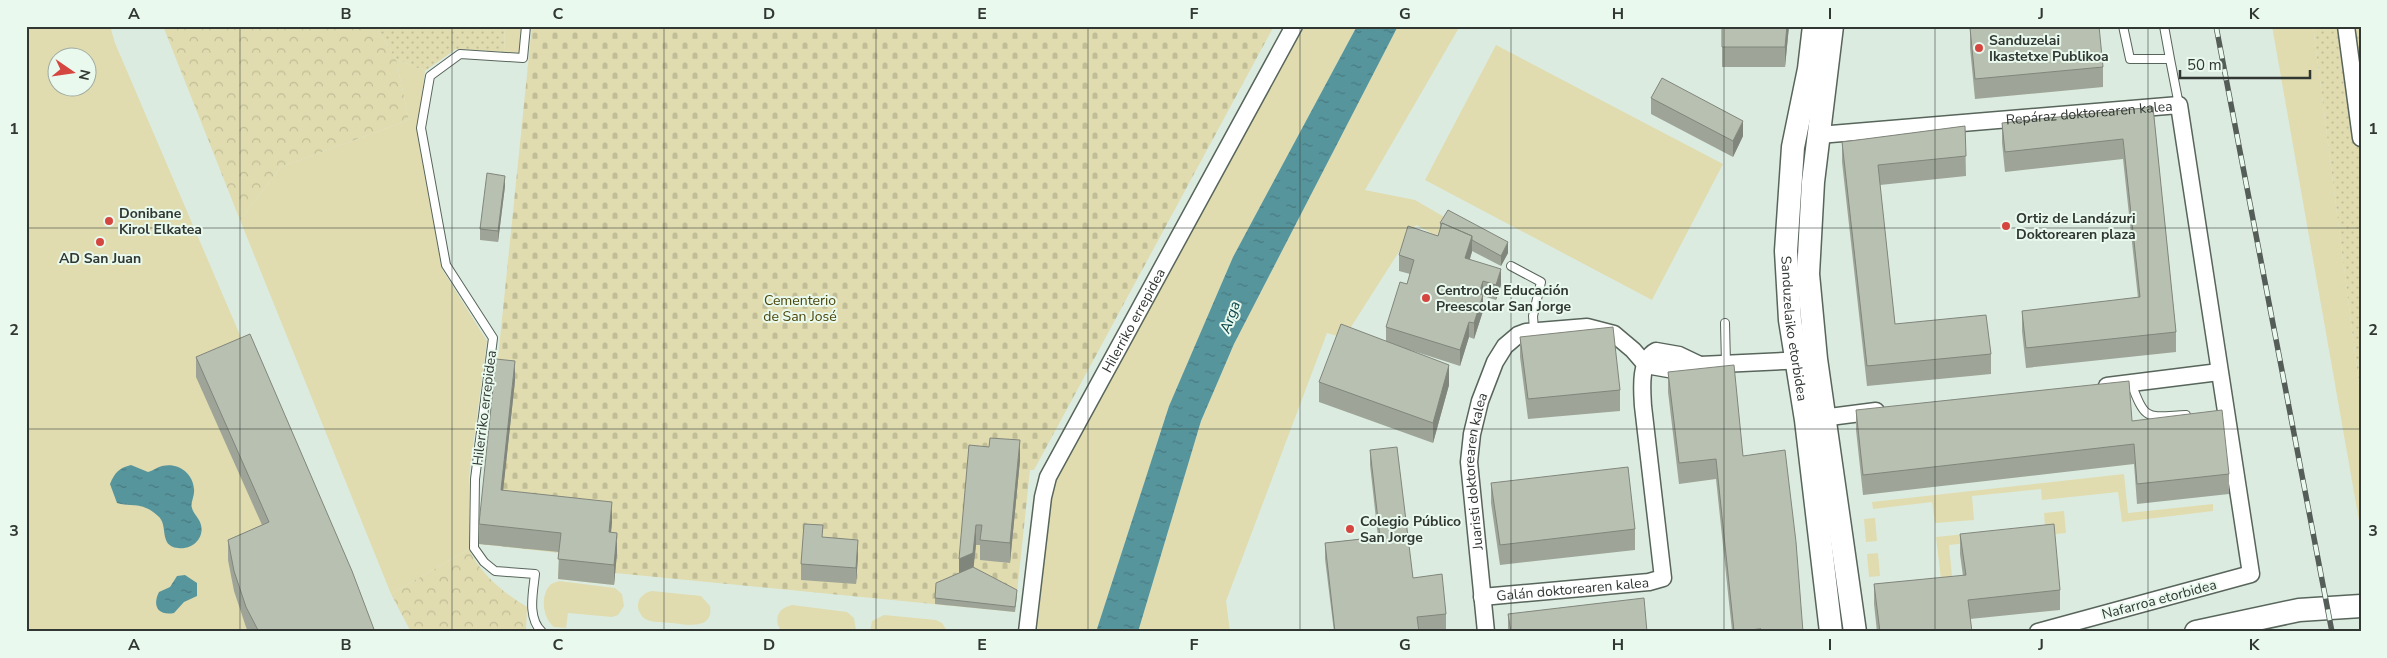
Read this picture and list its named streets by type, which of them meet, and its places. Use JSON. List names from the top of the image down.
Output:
{
  "streets": {
    "main road": ["Sanduzelaiko etorbidea"],
    "street": [
      "Repáraz doktorearen kalea",
      "Hilerriko errepidea",
      "Juaristi doktorearen kalea",
      "Galán doktorearen kalea",
      "Nafarroa etorbidea"
    ]
  },
  "crossings": [
    ["Repáraz doktorearen kalea", "Sanduzelaiko etorbidea"],
    ["Repáraz doktorearen kalea", "Nafarroa etorbidea"],
    ["Juaristi doktorearen kalea", "Galán doktorearen kalea"]
  ],
  "water": ["Arga"],
  "parks": ["Cementerio de San José"],
  "places": [
    "Sanduzelai Ikastetxe Publikoa",
    "Donibane Kirol Elkatea",
    "Ortiz de Landázuri Doktorearen plaza",
    "AD San Juan",
    "Centro de Educación Preescolar San Jorge",
    "Colegio Público San Jorge"
  ],
  "scale_bar": "50 m",
  "north": "right",
  "grid": {
    "columns": [
      "A",
      "B",
      "C",
      "D",
      "E",
      "F",
      "G",
      "H",
      "I",
      "J",
      "K"
    ],
    "rows": ["1", "2", "3"]
  }
}
